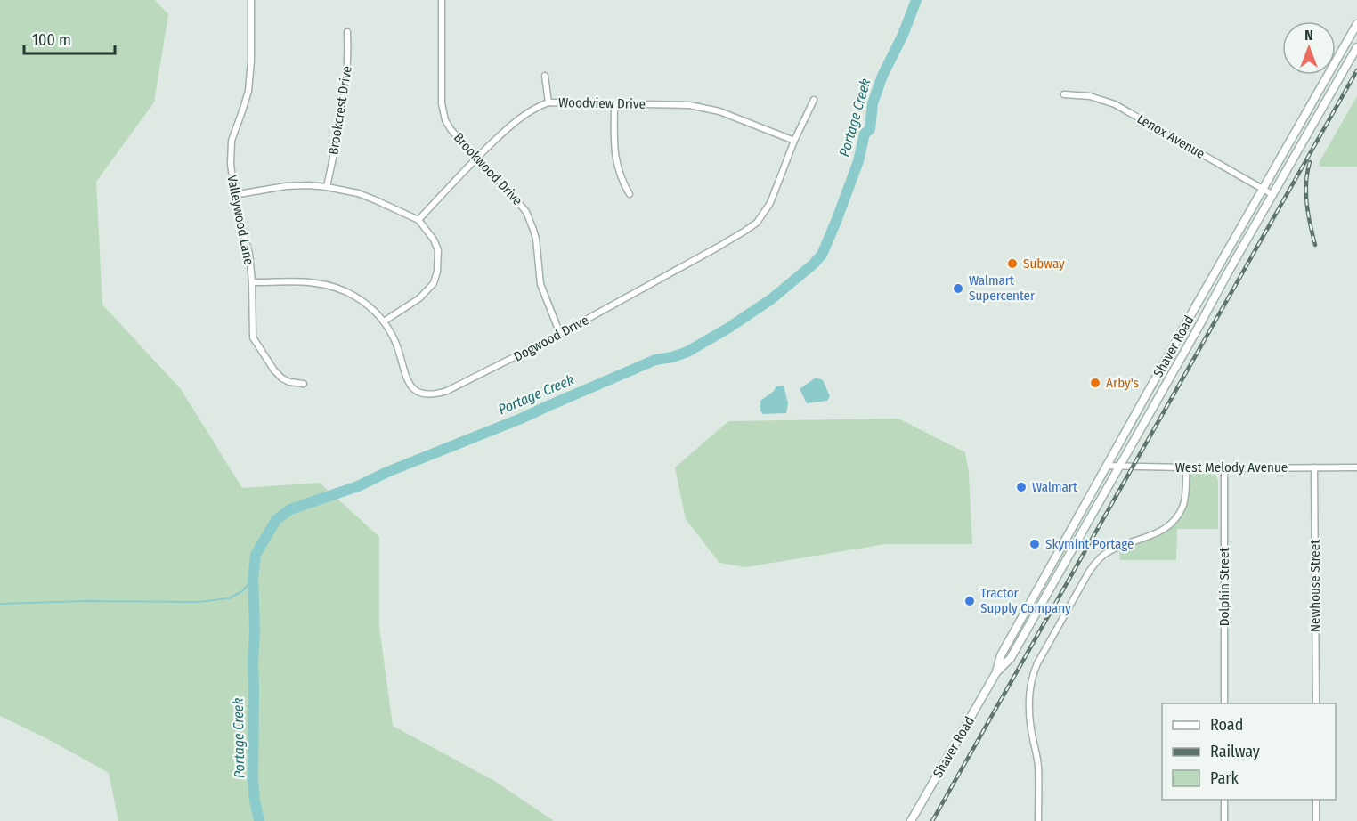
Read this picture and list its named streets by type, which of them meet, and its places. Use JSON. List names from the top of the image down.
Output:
{
  "streets": {
    "main road": ["Shaver Road"],
    "street": [
      "Woodview Drive",
      "Brookcrest Drive",
      "Lenox Avenue",
      "Brookwood Drive",
      "Valleywood Lane",
      "Dogwood Drive",
      "West Melody Avenue",
      "Newhouse Street",
      "Dolphin Street"
    ]
  },
  "crossings": [
    ["Woodview Drive", "Brookwood Drive"],
    ["Woodview Drive", "Dogwood Drive"],
    ["Lenox Avenue", "Shaver Road"],
    ["Brookwood Drive", "Dogwood Drive"],
    ["Valleywood Lane", "Dogwood Drive"],
    ["Shaver Road", "West Melody Avenue"],
    ["West Melody Avenue", "Newhouse Street"],
    ["West Melody Avenue", "Dolphin Street"]
  ],
  "water": ["Portage Creek"],
  "places": [
    "Subway",
    "Walmart Supercenter",
    "Arby's",
    "Walmart",
    "Skymint Portage",
    "Tractor Supply Company"
  ],
  "legend": ["Road", "Railway", "Park"],
  "scale_bar": "100 m",
  "north": "top"
}
